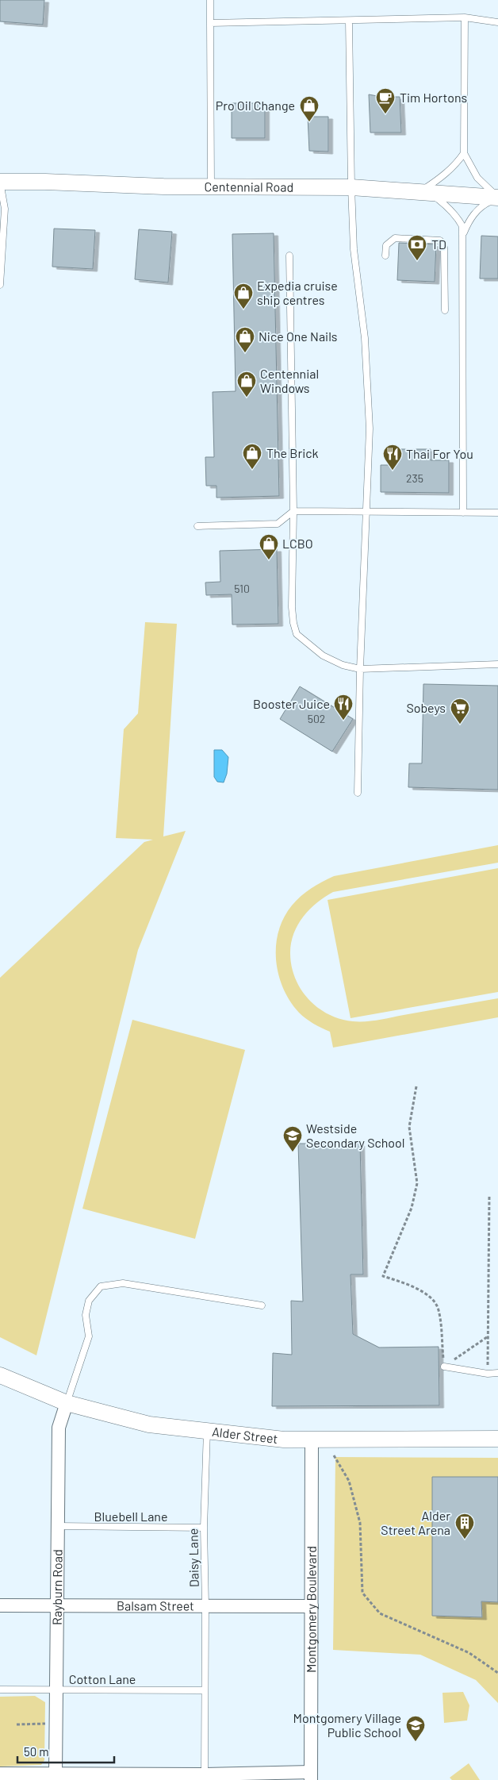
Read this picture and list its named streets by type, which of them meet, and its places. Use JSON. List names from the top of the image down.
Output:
{
  "streets": {
    "street": [
      "Centennial Road",
      "Alder Street",
      "Rayburn Road",
      "Balsam Street",
      "Montgomery Boulevard"
    ],
    "lane": ["Bluebell Lane", "Daisy Lane", "Cotton Lane"]
  },
  "crossings": [
    ["Alder Street", "Daisy Lane"],
    ["Alder Street", "Rayburn Road"],
    ["Alder Street", "Montgomery Boulevard"],
    ["Bluebell Lane", "Daisy Lane"],
    ["Bluebell Lane", "Rayburn Road"],
    ["Daisy Lane", "Balsam Street"],
    ["Daisy Lane", "Cotton Lane"],
    ["Rayburn Road", "Balsam Street"],
    ["Rayburn Road", "Cotton Lane"],
    ["Balsam Street", "Montgomery Boulevard"]
  ],
  "places": {
    "cafe": ["Tim Hortons"],
    "shop": [
      "Pro Oil Change",
      "Expedia cruise ship centres",
      "Nice One Nails",
      "Centennial Windows",
      "The Brick",
      "LCBO"
    ],
    "bank": ["TD"],
    "restaurant": ["Thai For You", "Booster Juice"],
    "supermarket": ["Sobeys"],
    "school or university": ["Westside Secondary School", "Montgomery Village Public School"],
    "building": ["Alder Street Arena"]
  },
  "house_numbers": ["235", "510", "502"],
  "scale_bar": "50 m"
}
